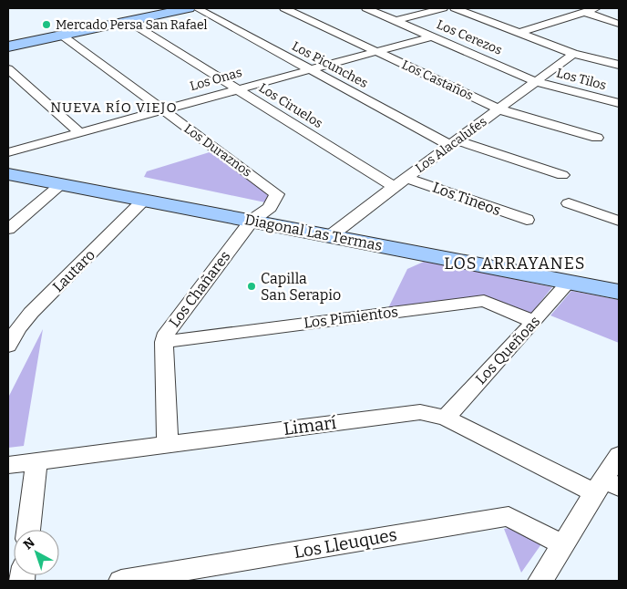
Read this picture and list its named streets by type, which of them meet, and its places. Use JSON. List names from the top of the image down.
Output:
{
  "streets": {
    "main road": ["Diagonal Las Termas"],
    "street": [
      "Los Cerezos",
      "Los Picunches",
      "Los Onas",
      "Los Tilos",
      "Los Castaños",
      "Los Ciruelos",
      "Los Alacalufes",
      "Los Duraznos",
      "Los Tineos",
      "Lautaro",
      "Los Chañares",
      "Los Pimientos",
      "Los Queñoas",
      "Limarí",
      "Los Lleuques"
    ]
  },
  "crossings": [
    ["Los Cerezos", "Los Onas"],
    ["Los Cerezos", "Los Tilos"],
    ["Los Cerezos", "Los Alacalufes"],
    ["Los Picunches", "Los Onas"],
    ["Los Picunches", "Los Alacalufes"],
    ["Los Onas", "Los Castaños"],
    ["Los Onas", "Los Ciruelos"],
    ["Los Onas", "Los Duraznos"],
    ["Los Tilos", "Los Alacalufes"],
    ["Los Castaños", "Los Alacalufes"],
    ["Los Ciruelos", "Los Alacalufes"],
    ["Los Alacalufes", "Los Tineos"],
    ["Los Alacalufes", "Diagonal Las Termas"],
    ["Los Duraznos", "Diagonal Las Termas"],
    ["Los Duraznos", "Los Chañares"],
    ["Diagonal Las Termas", "Lautaro"],
    ["Diagonal Las Termas", "Los Chañares"],
    ["Diagonal Las Termas", "Los Queñoas"],
    ["Los Chañares", "Los Pimientos"],
    ["Los Chañares", "Limarí"],
    ["Los Pimientos", "Los Queñoas"],
    ["Los Queñoas", "Limarí"]
  ],
  "districts": ["NUEVA RÍO VIEJO", "LOS ARRAYANES"],
  "places": ["Mercado Persa San Rafael", "Capilla San Serapio"],
  "north": "top left"
}
